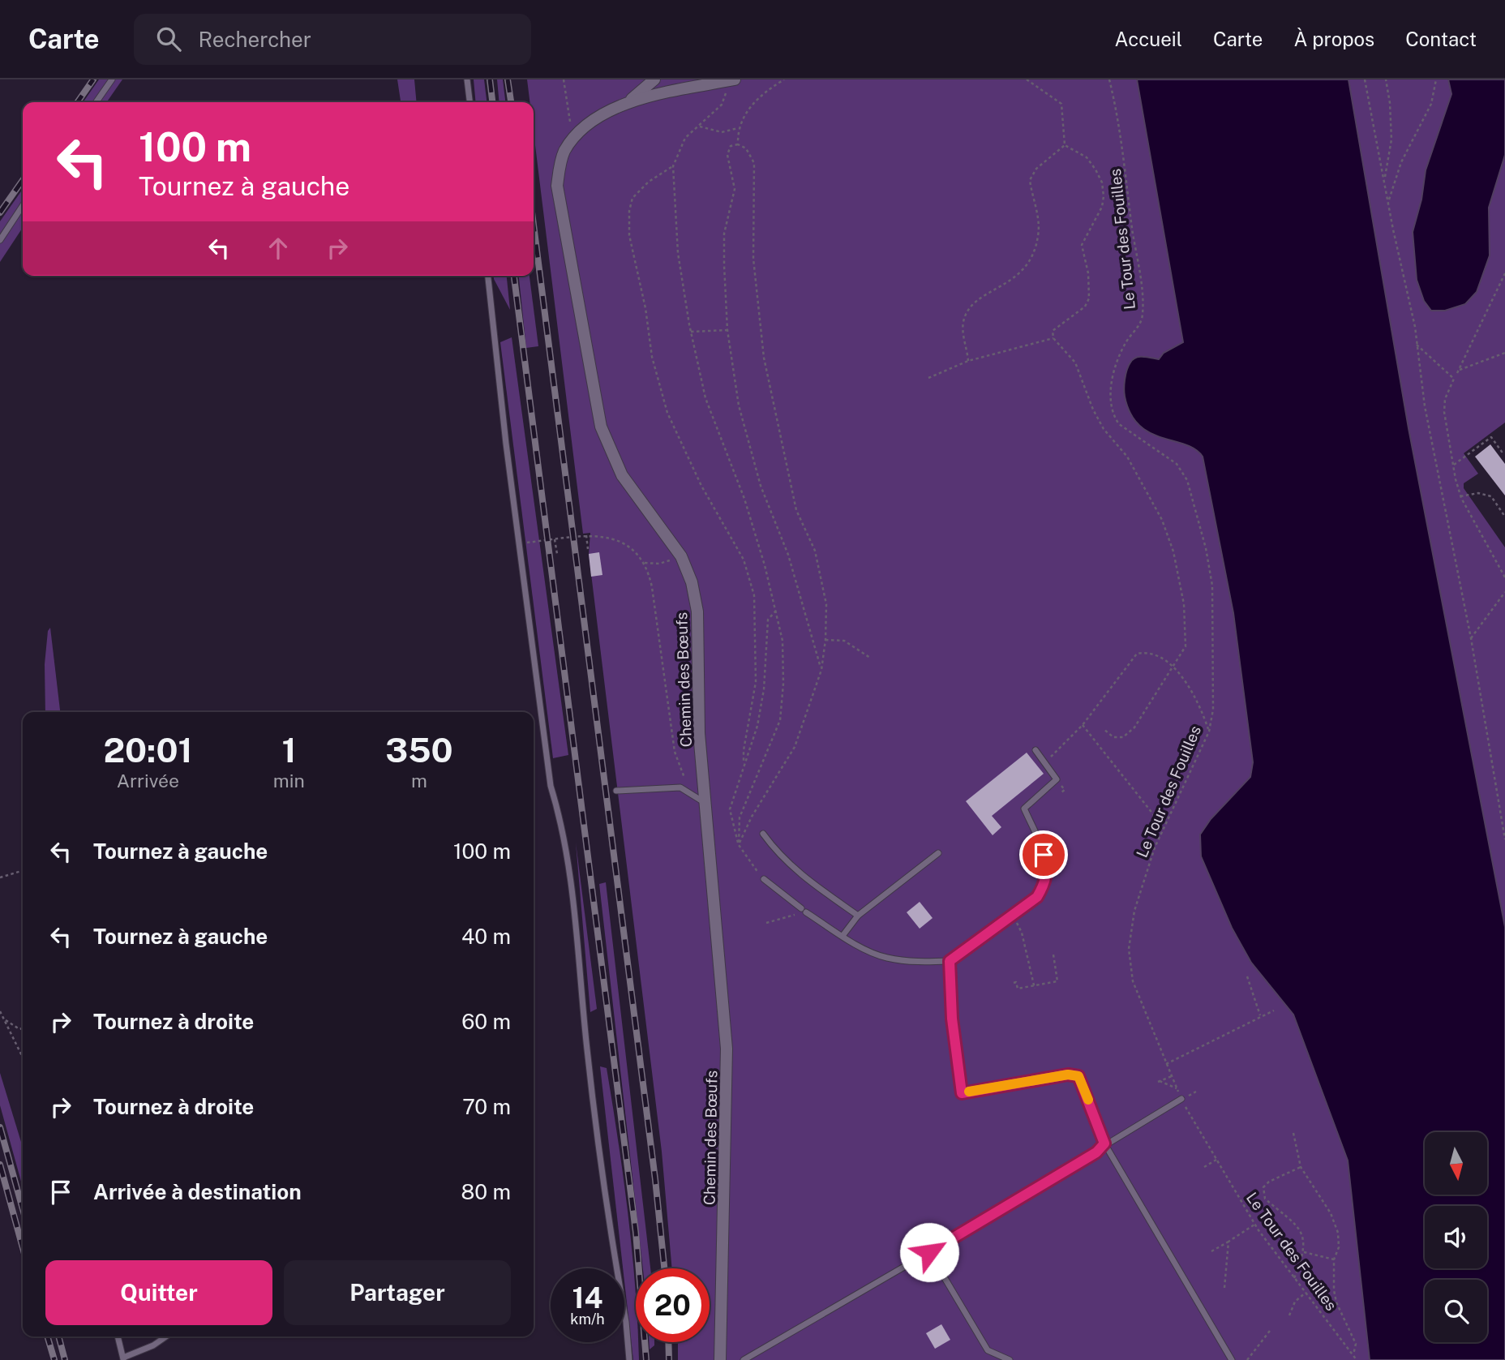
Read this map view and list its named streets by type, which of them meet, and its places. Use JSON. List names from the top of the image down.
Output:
{
  "streets": {
    "street": ["Chemin des Bœufs"],
    "path": ["Le Tour des Fouilles"]
  },
  "north": "bottom",
  "page": {
    "header": "Carte",
    "search": "Rechercher",
    "nav": [
      "Accueil",
      "Carte",
      "À propos",
      "Contact"
    ],
    "turn": ["100 m", "Tournez à gauche"],
    "eta": [
      "20:01",
      "Arrivée",
      "1",
      "min",
      "350",
      "m"
    ],
    "list": [
      {
        "name": "Tournez à gauche",
        "value": "100 m"
      },
      {
        "name": "Tournez à gauche",
        "value": "40 m"
      },
      {
        "name": "Tournez à droite",
        "value": "60 m"
      },
      {
        "name": "Tournez à droite",
        "value": "70 m"
      },
      {
        "name": "Arrivée à destination",
        "value": "80 m"
      }
    ],
    "buttons": ["Quitter", "Partager"],
    "speed": "14 km/h",
    "limit": "20"
  }
}
